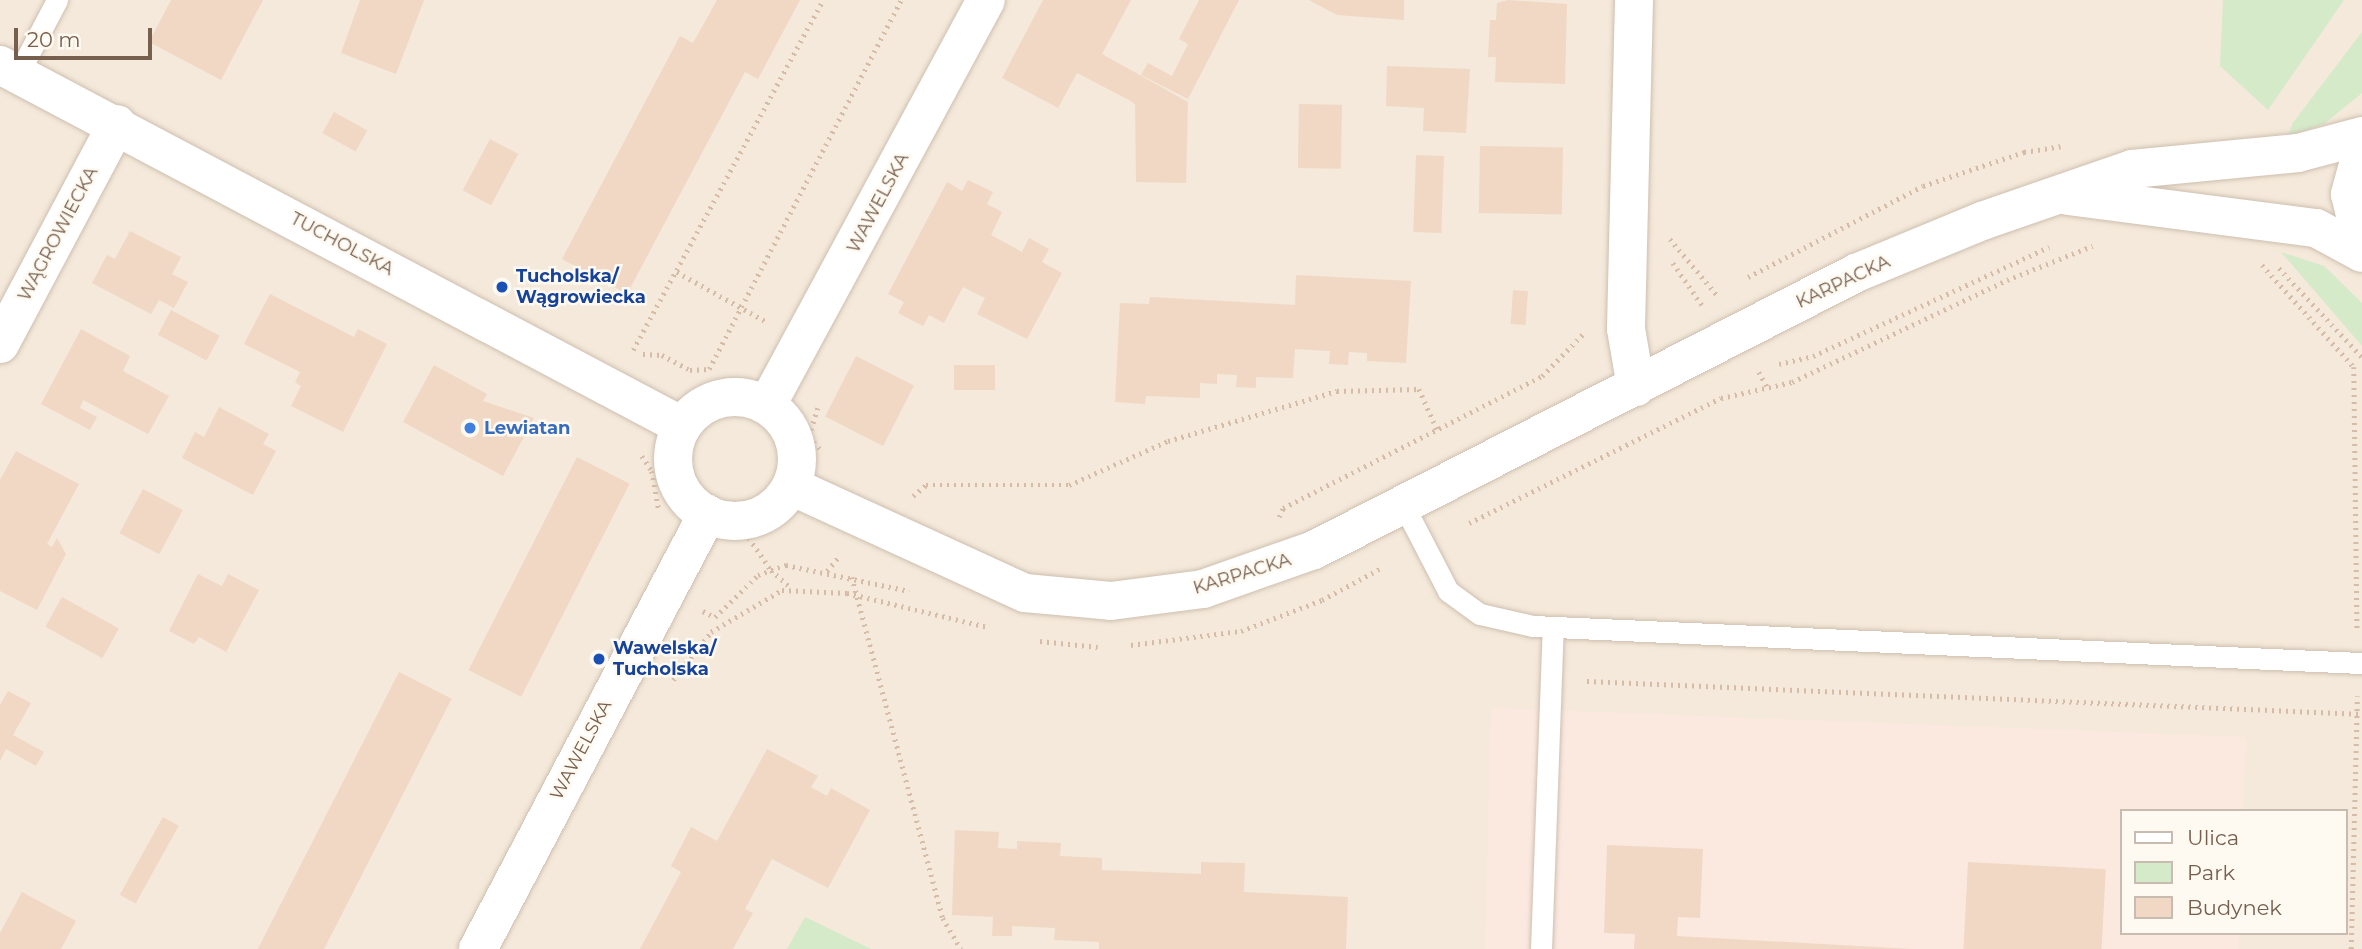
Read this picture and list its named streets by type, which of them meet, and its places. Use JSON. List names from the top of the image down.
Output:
{
  "streets": {
    "street": [
      "WAWELSKA",
      "WĄGROWIECKA",
      "TUCHOLSKA",
      "KARPACKA"
    ]
  },
  "crossings": [
    ["WAWELSKA", "TUCHOLSKA"],
    ["WAWELSKA", "KARPACKA"],
    ["WĄGROWIECKA", "TUCHOLSKA"],
    ["TUCHOLSKA", "KARPACKA"]
  ],
  "places": ["Tucholska/ Wągrowiecka", "Lewiatan", "Wawelska/ Tucholska"],
  "legend": ["Ulica", "Park", "Budynek"],
  "scale_bar": "20 m"
}
